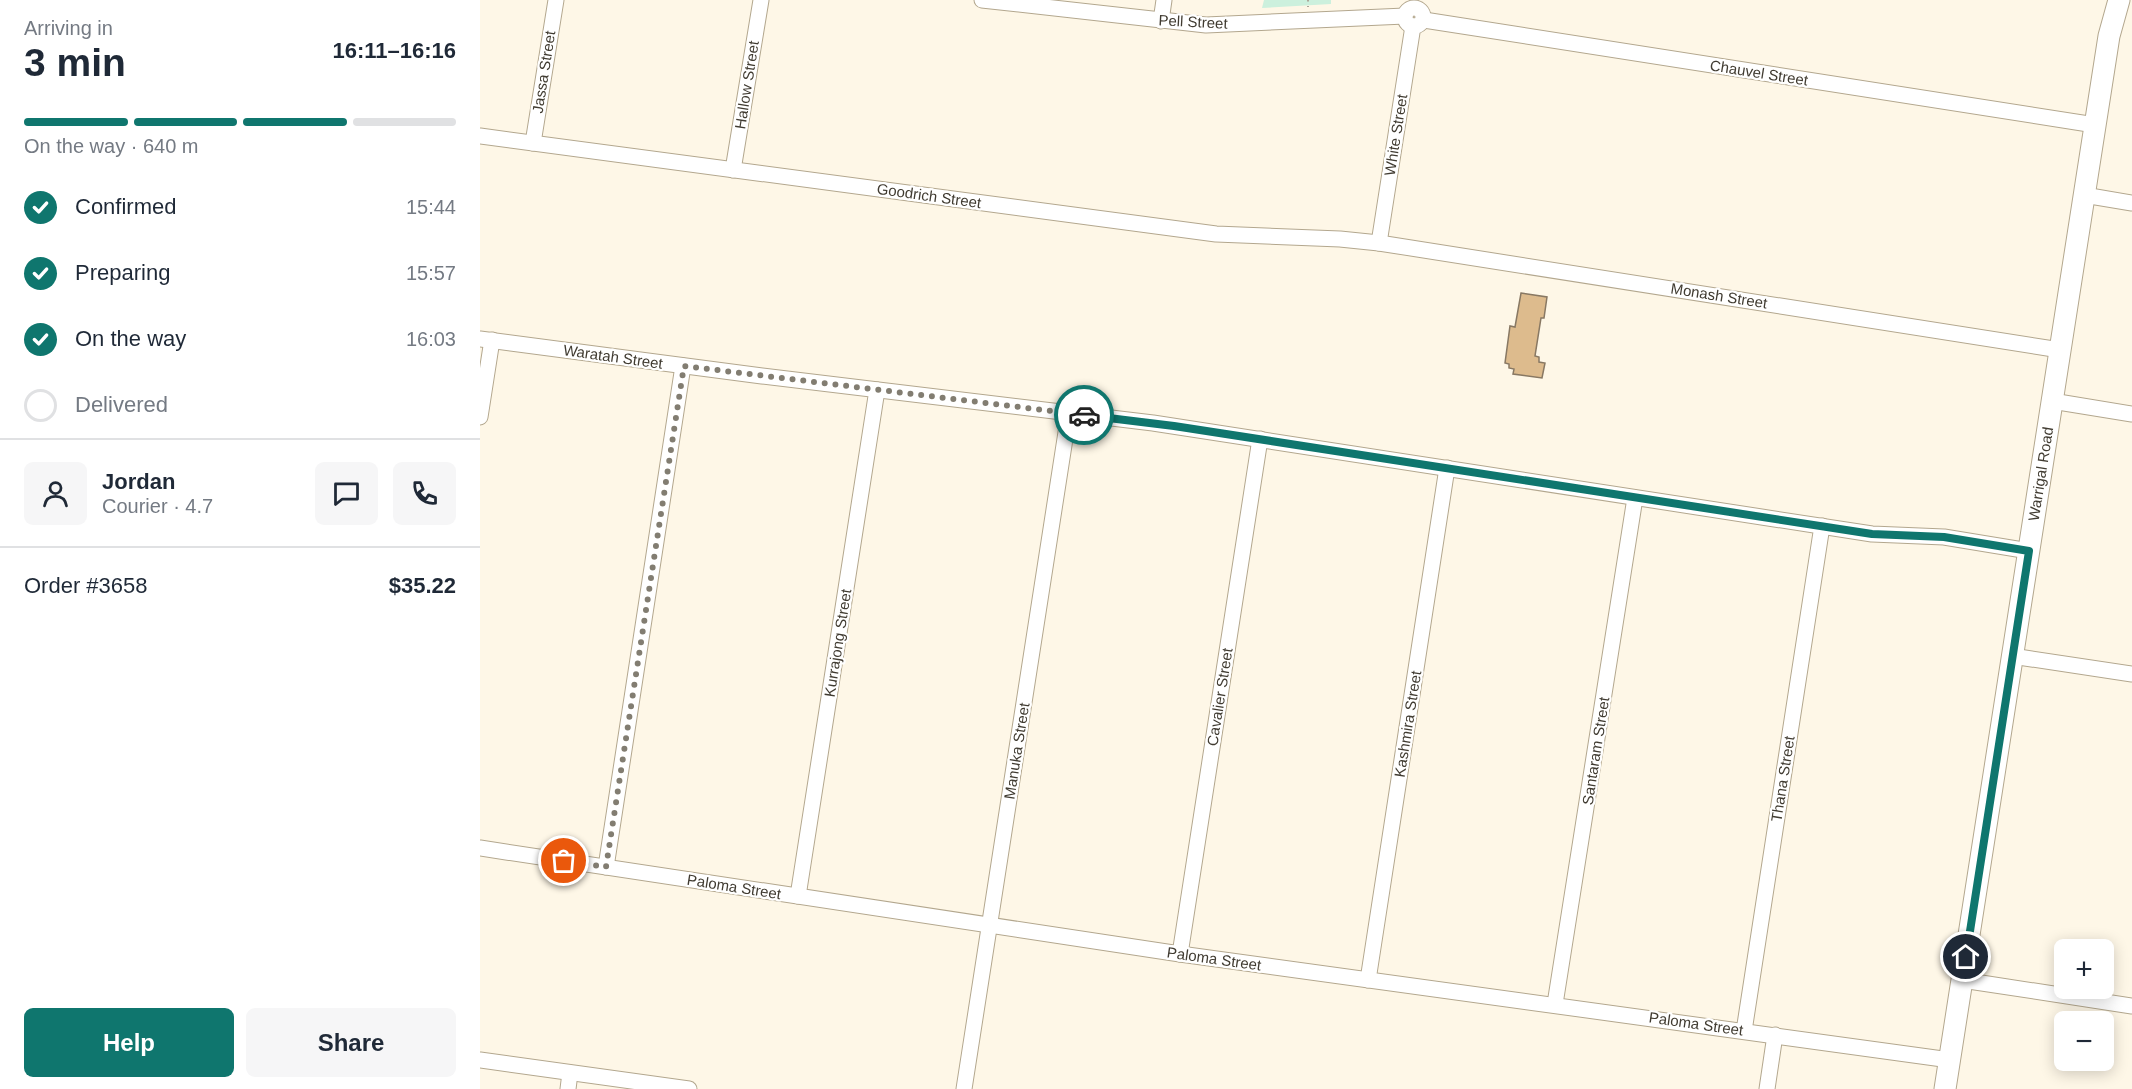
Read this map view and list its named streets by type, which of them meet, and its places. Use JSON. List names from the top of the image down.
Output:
{
  "streets": {
    "highway": ["Warrigal Road"],
    "street": [
      "Pell Street",
      "Jassa Street",
      "Chauvel Street",
      "Hallow Street",
      "White Street",
      "Goodrich Street",
      "Monash Street",
      "Waratah Street",
      "Kurrajong Street",
      "Cavalier Street",
      "Kashmira Street",
      "Manuka Street",
      "Santaram Street",
      "Thana Street",
      "Paloma Street"
    ]
  },
  "crossings": [
    ["Pell Street", "Chauvel Street"],
    ["Pell Street", "White Street"],
    ["Jassa Street", "Goodrich Street"],
    ["Chauvel Street", "White Street"],
    ["Chauvel Street", "Warrigal Road"],
    ["Hallow Street", "Goodrich Street"],
    ["White Street", "Goodrich Street"],
    ["White Street", "Monash Street"],
    ["Goodrich Street", "Monash Street"],
    ["Monash Street", "Warrigal Road"],
    ["Waratah Street", "Warrigal Road"],
    ["Waratah Street", "Kurrajong Street"],
    ["Waratah Street", "Cavalier Street"],
    ["Waratah Street", "Kashmira Street"],
    ["Waratah Street", "Manuka Street"],
    ["Waratah Street", "Santaram Street"],
    ["Waratah Street", "Thana Street"],
    ["Warrigal Road", "Paloma Street"],
    ["Kurrajong Street", "Paloma Street"],
    ["Cavalier Street", "Paloma Street"],
    ["Kashmira Street", "Paloma Street"],
    ["Manuka Street", "Paloma Street"],
    ["Santaram Street", "Paloma Street"],
    ["Thana Street", "Paloma Street"]
  ],
  "page": {
    "heading": ["3 min", "Arriving in", "16:11–16:16"],
    "panel": [
      "Jordan",
      "Courier · 4.7",
      "Order #3658",
      "$35.22"
    ],
    "bar": "On the way · 640 m",
    "list": [
      ["Confirmed", "15:44"],
      ["Preparing", "15:57"],
      ["On the way", "16:03"],
      "Delivered"
    ],
    "map_buttons": ["+", "−"],
    "buttons": ["Help", "Share"]
  }
}
